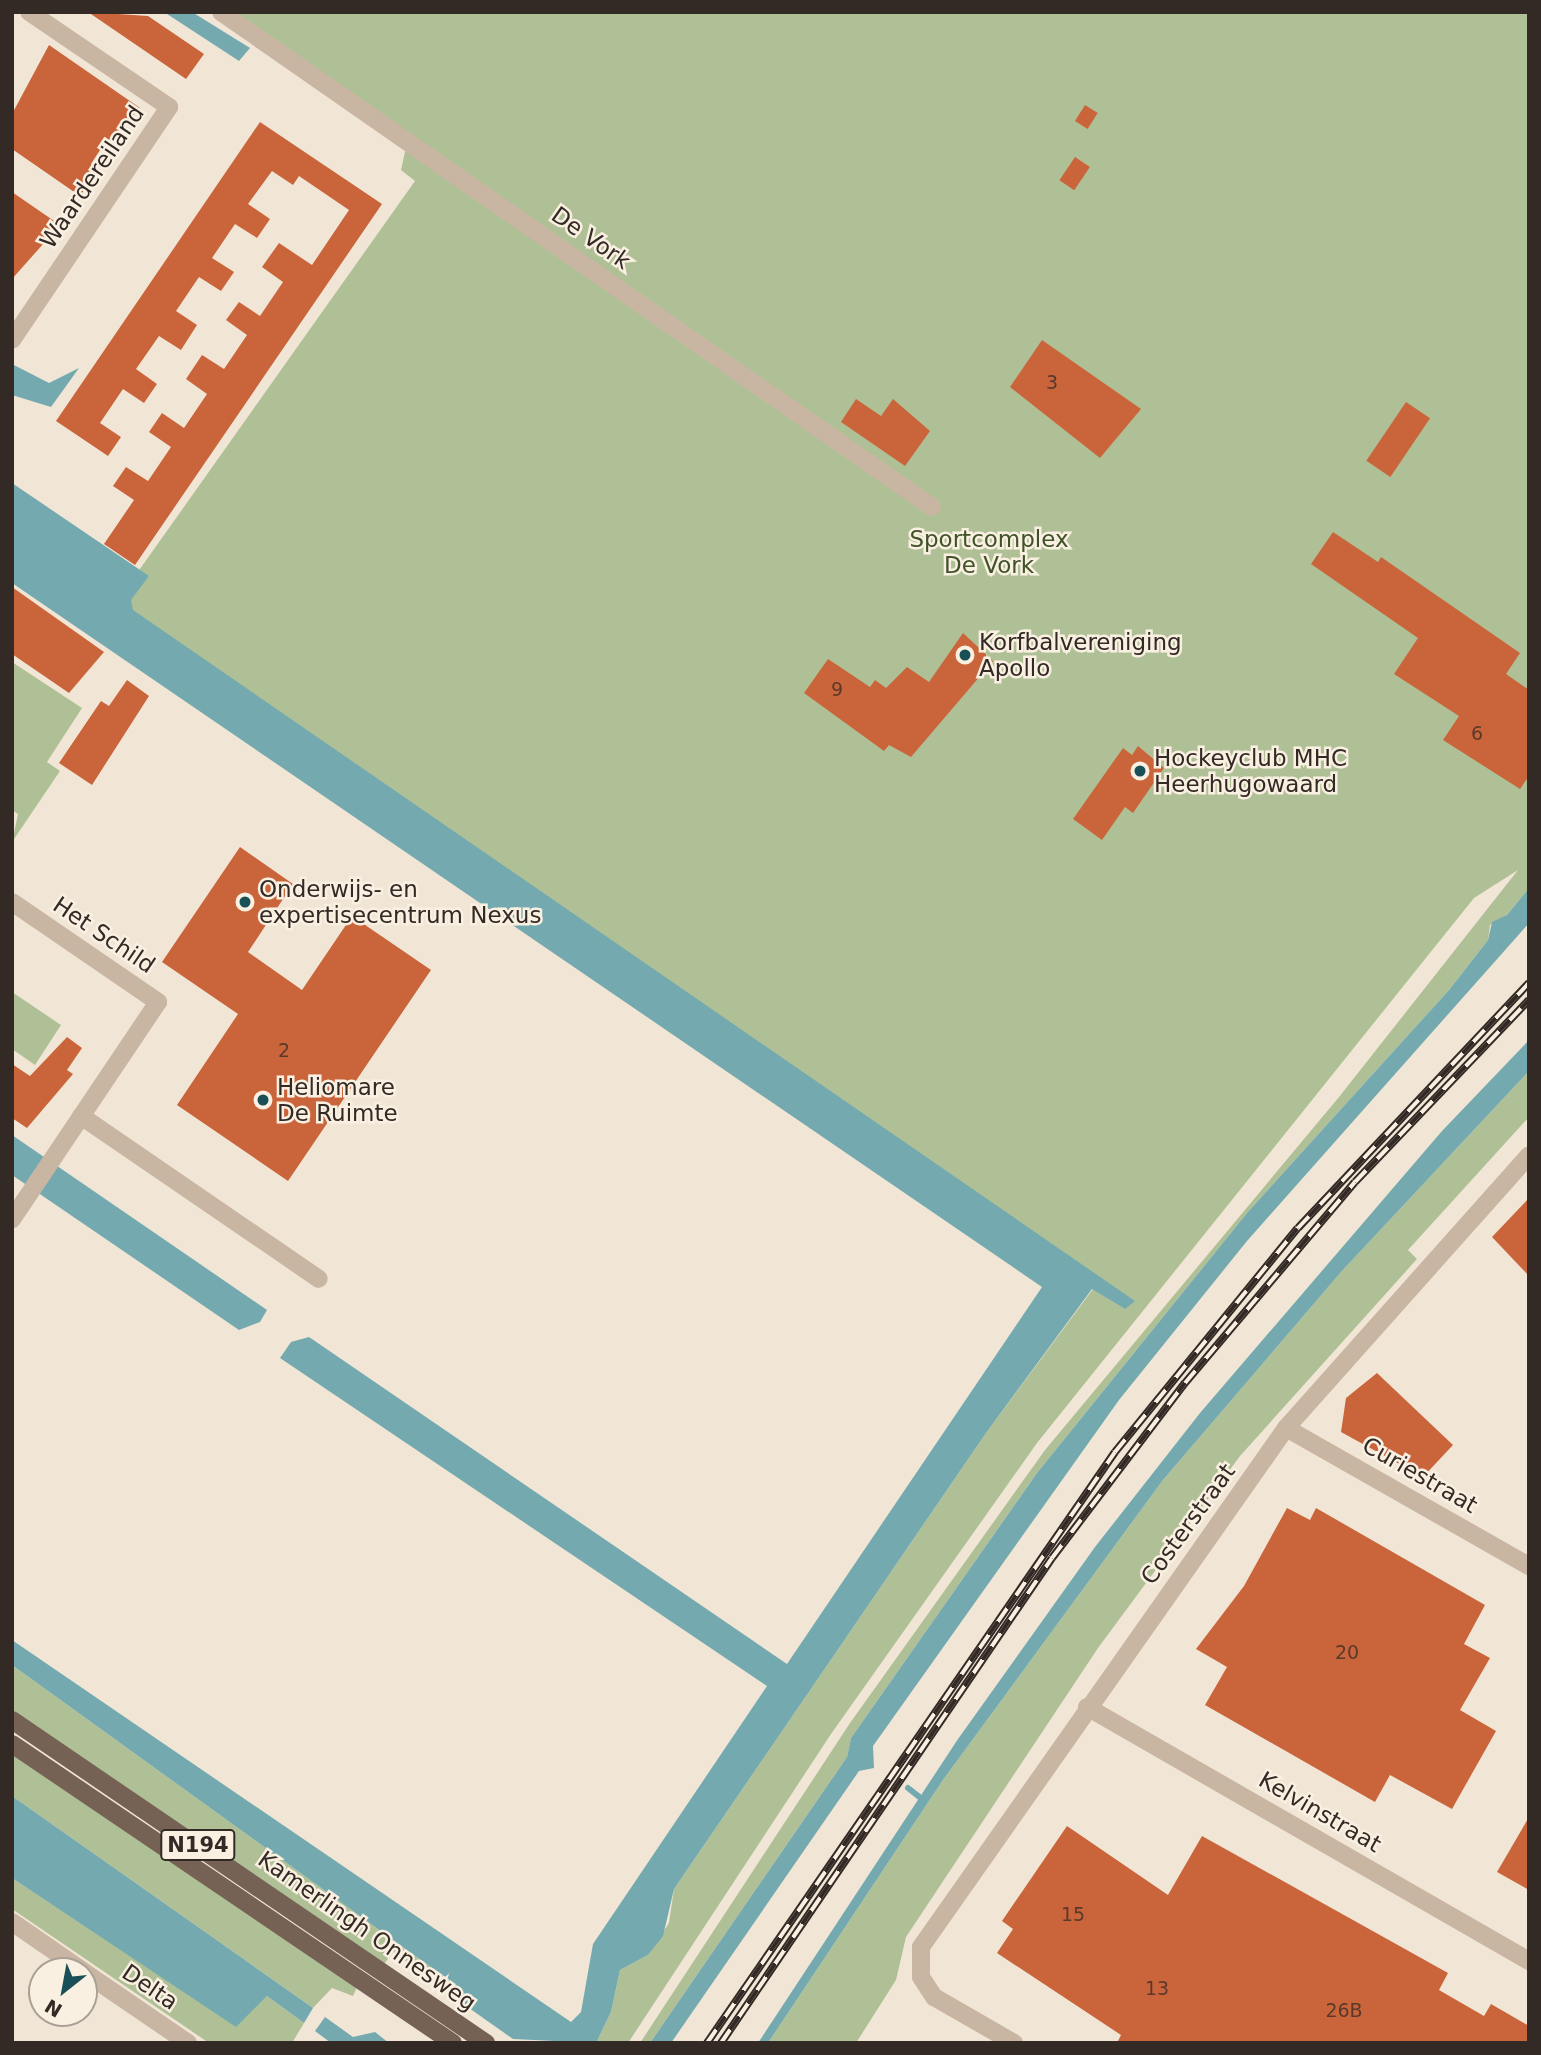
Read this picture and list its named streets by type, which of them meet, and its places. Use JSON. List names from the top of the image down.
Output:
{
  "streets": {
    "main road": ["N194", "Kamerlingh Onnesweg"],
    "street": [
      "Waardereiland",
      "De Vork",
      "Het Schild",
      "Curiestraat",
      "Costerstraat",
      "Kelvinstraat",
      "Delta"
    ]
  },
  "crossings": [
    ["Curiestraat", "Costerstraat"],
    ["Costerstraat", "Kelvinstraat"]
  ],
  "parks": ["Sportcomplex De Vork"],
  "places": [
    "Korfbalvereniging Apollo",
    "Hockeyclub MHC Heerhugowaard",
    "Onderwijs- en expertisecentrum Nexus",
    "Heliomare De Ruimte"
  ],
  "house_numbers": [
    "3",
    "9",
    "6",
    "2",
    "20",
    "15",
    "13",
    "26B"
  ],
  "north": "bottom left"
}
